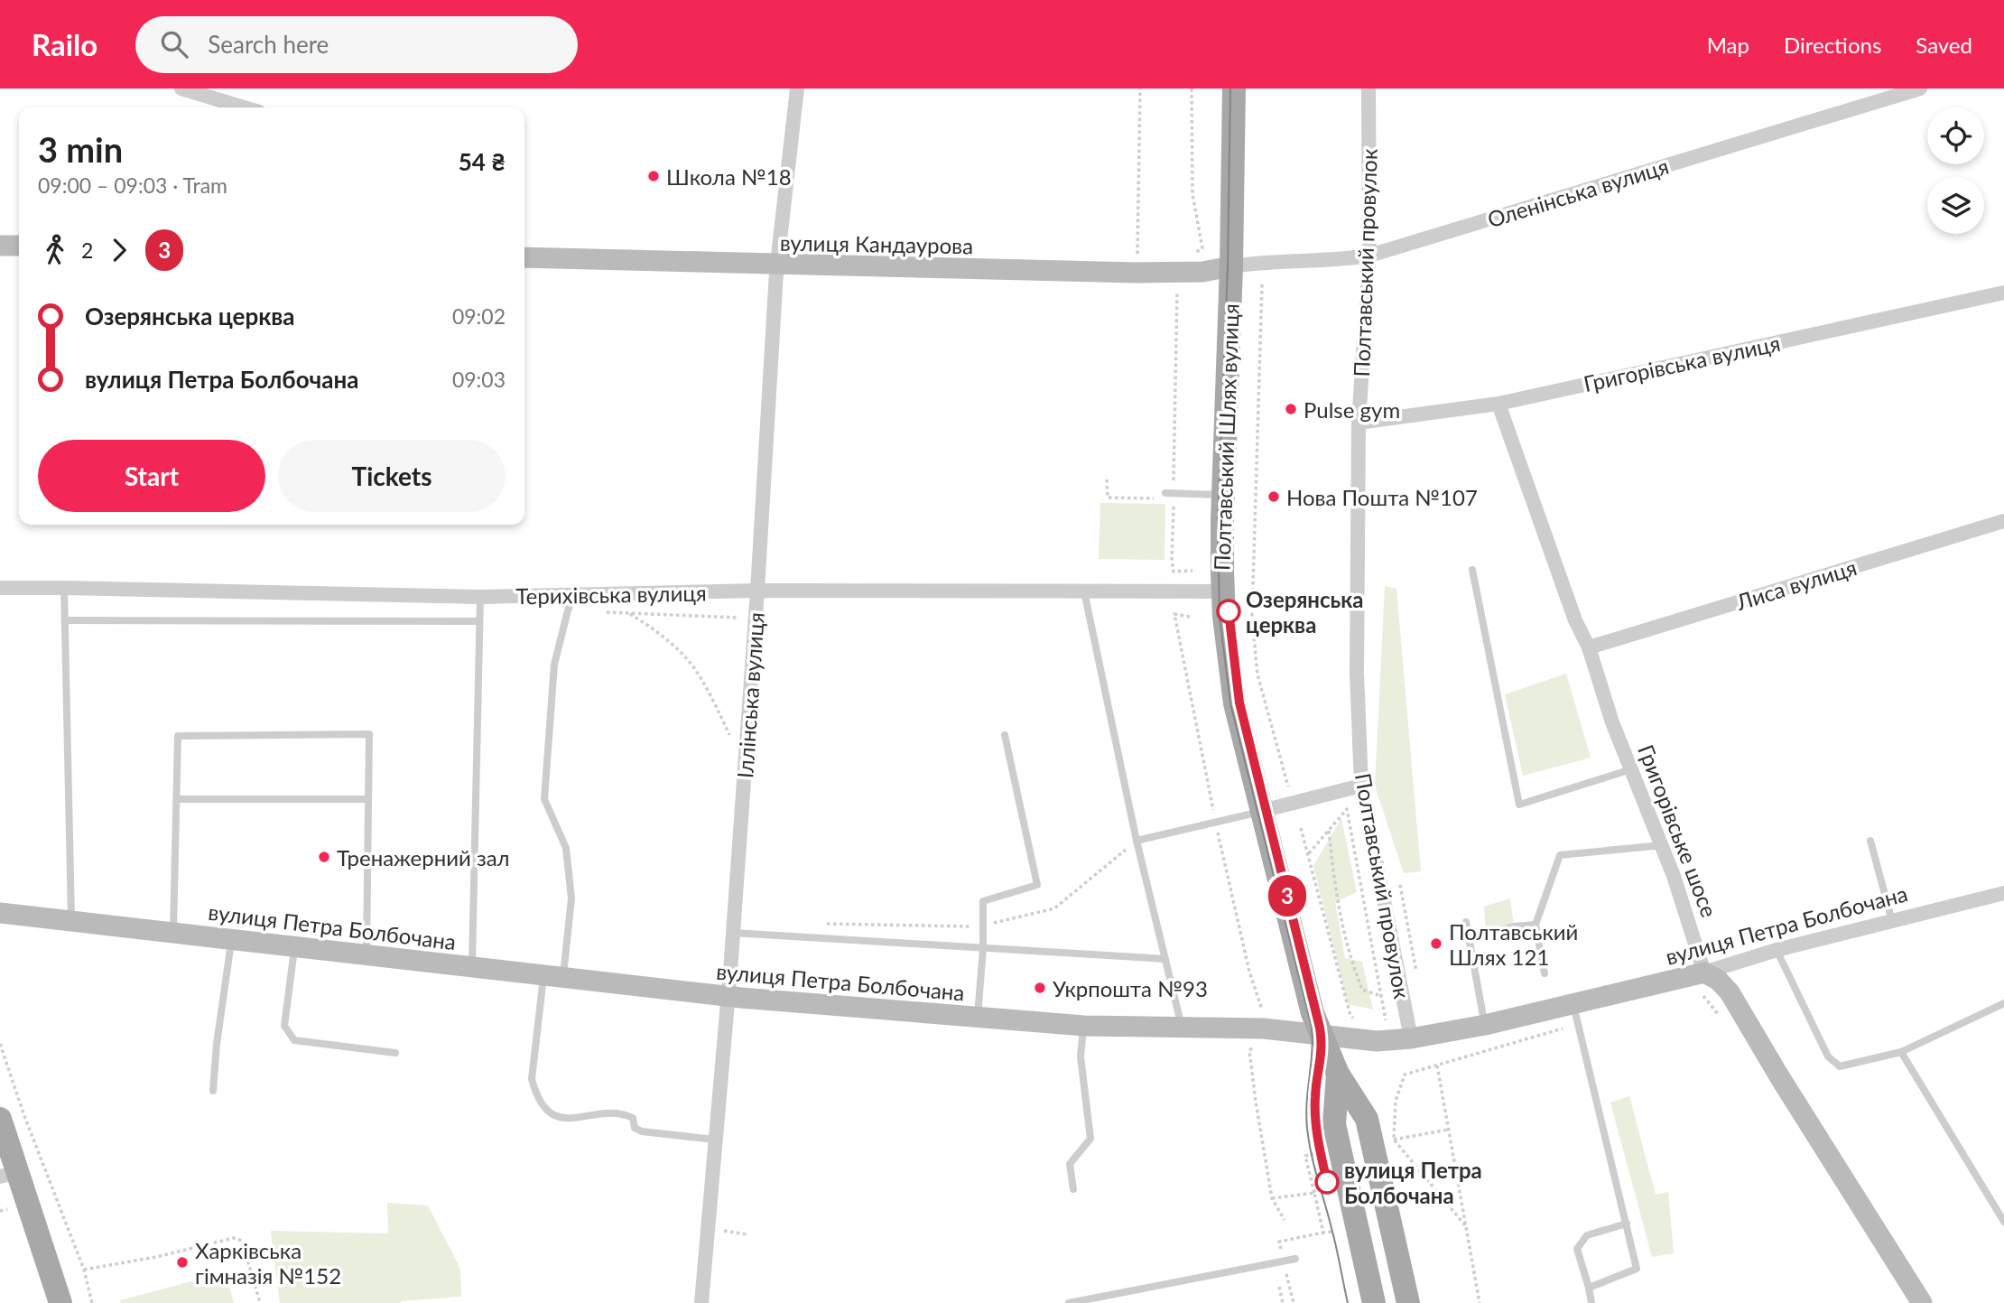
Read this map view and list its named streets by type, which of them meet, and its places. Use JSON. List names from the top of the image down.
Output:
{
  "streets": {
    "main road": ["Полтавський Шлях вулиця"],
    "street": [
      "Оленінська вулиця",
      "вулиця Кандаурова",
      "Полтавський провулок",
      "Григорівська вулиця",
      "Лиса вулиця",
      "Терихівська вулиця",
      "Іллінська вулиця",
      "Григорівське шосе",
      "вулиця Петра Болбочана"
    ]
  },
  "crossings": [
    ["Оленінська вулиця", "вулиця Кандаурова"],
    ["Оленінська вулиця", "Полтавський провулок"],
    ["Оленінська вулиця", "Полтавський Шлях вулиця"],
    ["вулиця Кандаурова", "Полтавський Шлях вулиця"],
    ["вулиця Кандаурова", "Іллінська вулиця"],
    ["Полтавський провулок", "Григорівська вулиця"],
    ["Полтавський провулок", "вулиця Петра Болбочана"],
    ["Григорівська вулиця", "Григорівське шосе"],
    ["Полтавський Шлях вулиця", "Терихівська вулиця"],
    ["Полтавський Шлях вулиця", "вулиця Петра Болбочана"],
    ["Лиса вулиця", "Григорівське шосе"],
    ["Терихівська вулиця", "Іллінська вулиця"],
    ["Іллінська вулиця", "вулиця Петра Болбочана"],
    ["Григорівське шосе", "вулиця Петра Болбочана"]
  ],
  "places": [
    "Школа №18",
    "Pulse gym",
    "Нова Пошта №107",
    "Озерянська церква",
    "Тренажерний зал",
    "Полтавський Шлях 121",
    "Укрпошта №93",
    "вулиця Петра Болбочана",
    "Харківська гімназія №152"
  ],
  "lines": ["tram line 3"],
  "page": {
    "header": "Railo",
    "search": "Search here",
    "nav": ["Map", "Directions", "Saved"],
    "on_map": "3",
    "heading": ["3 min", "09:00 – 09:03 · Tram", "54 ₴"],
    "legs": ["2", "3"],
    "list": [
      {
        "name": "Озерянська церква",
        "value": "09:02"
      },
      {
        "name": "вулиця Петра Болбочана",
        "value": "09:03"
      }
    ],
    "buttons": ["Start", "Tickets"]
  }
}
